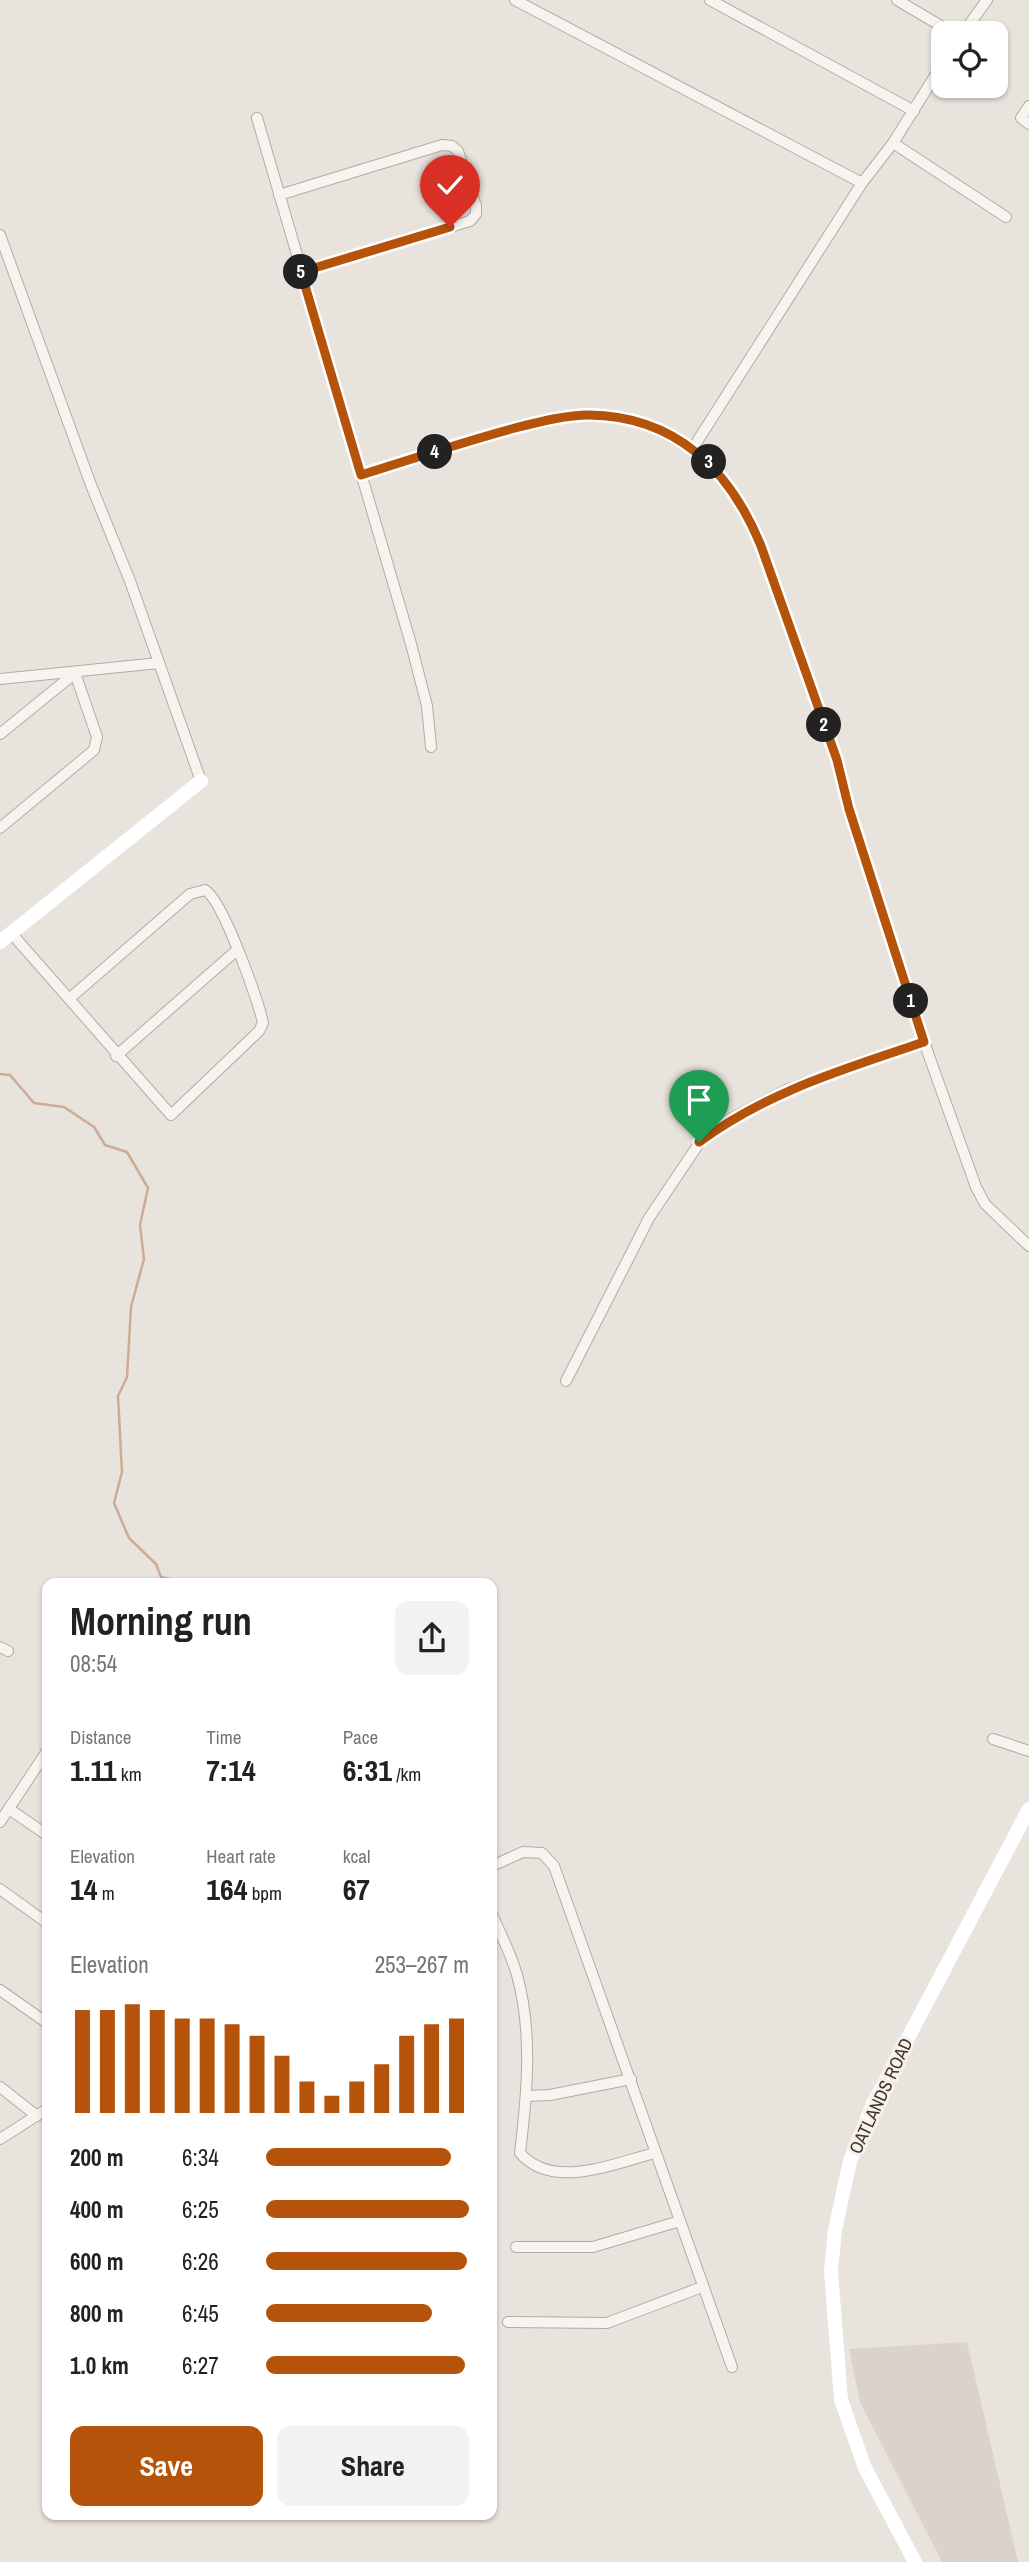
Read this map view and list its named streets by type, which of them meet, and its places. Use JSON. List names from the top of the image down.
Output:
{
  "streets": {
    "street": ["OATLANDS ROAD"]
  },
  "page": {
    "pins": [
      "5",
      "4",
      "3",
      "2",
      "1"
    ],
    "heading": ["Morning run", "08:54"],
    "stats": [
      ["Distance", "1.11 km"],
      ["Time", "7:14"],
      ["Pace", "6:31 /km"],
      ["Elevation", "14 m"],
      ["Heart rate", "164 bpm"],
      ["kcal", "67"]
    ],
    "chart": ["Elevation", "253–267 m"],
    "list": [
      {
        "name": "200 m",
        "note": "6:34"
      },
      {
        "name": "400 m",
        "note": "6:25"
      },
      {
        "name": "600 m",
        "note": "6:26"
      },
      {
        "name": "800 m",
        "note": "6:45"
      },
      {
        "name": "1.0 km",
        "note": "6:27"
      }
    ],
    "buttons": ["Save", "Share"]
  }
}
